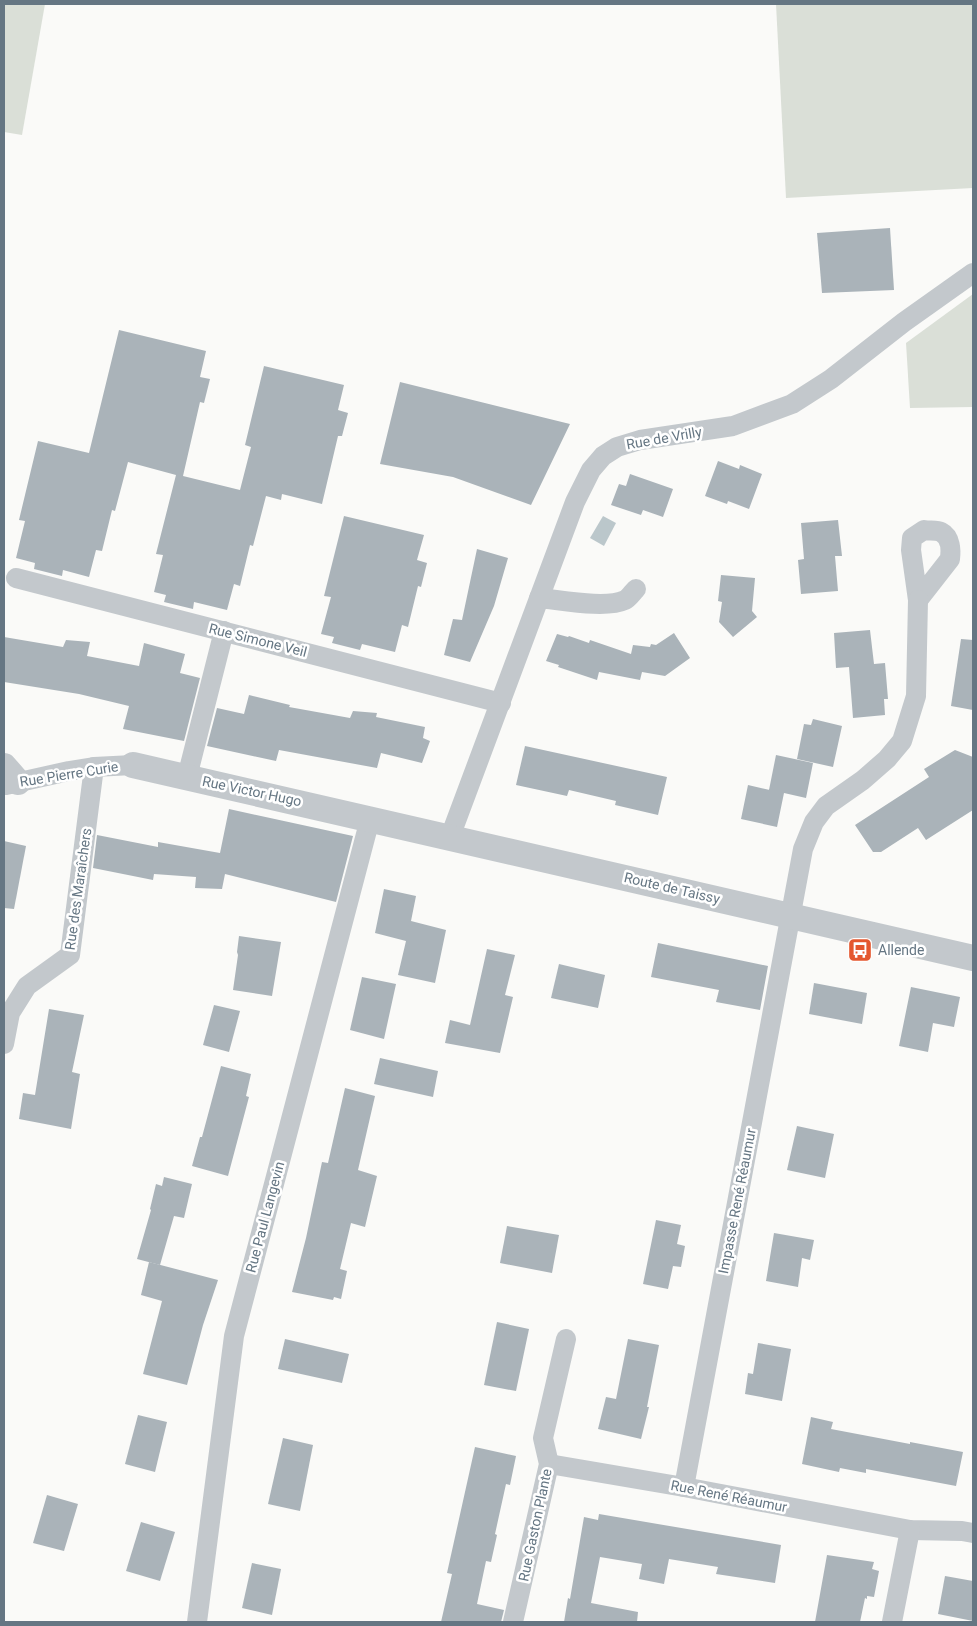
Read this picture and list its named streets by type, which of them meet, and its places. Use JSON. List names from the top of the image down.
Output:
{
  "streets": {
    "street": [
      "Rue de Vrilly",
      "Rue Simone Veil",
      "Rue Pierre Curie",
      "Rue Victor Hugo",
      "Route de Taissy",
      "Rue des Maraîchers",
      "Impasse René Réaumur",
      "Rue Paul Langevin",
      "Rue René Réaumur",
      "Rue Gaston Plante"
    ]
  },
  "crossings": [
    ["Rue de Vrilly", "Rue Simone Veil"],
    ["Rue de Vrilly", "Route de Taissy"],
    ["Rue Pierre Curie", "Rue Victor Hugo"],
    ["Rue Pierre Curie", "Rue des Maraîchers"],
    ["Rue Victor Hugo", "Route de Taissy"],
    ["Rue Victor Hugo", "Rue Paul Langevin"],
    ["Route de Taissy", "Impasse René Réaumur"],
    ["Route de Taissy", "Rue Paul Langevin"],
    ["Impasse René Réaumur", "Rue René Réaumur"],
    ["Rue René Réaumur", "Rue Gaston Plante"]
  ],
  "places": {
    "bus stop": ["Allende"]
  }
}
